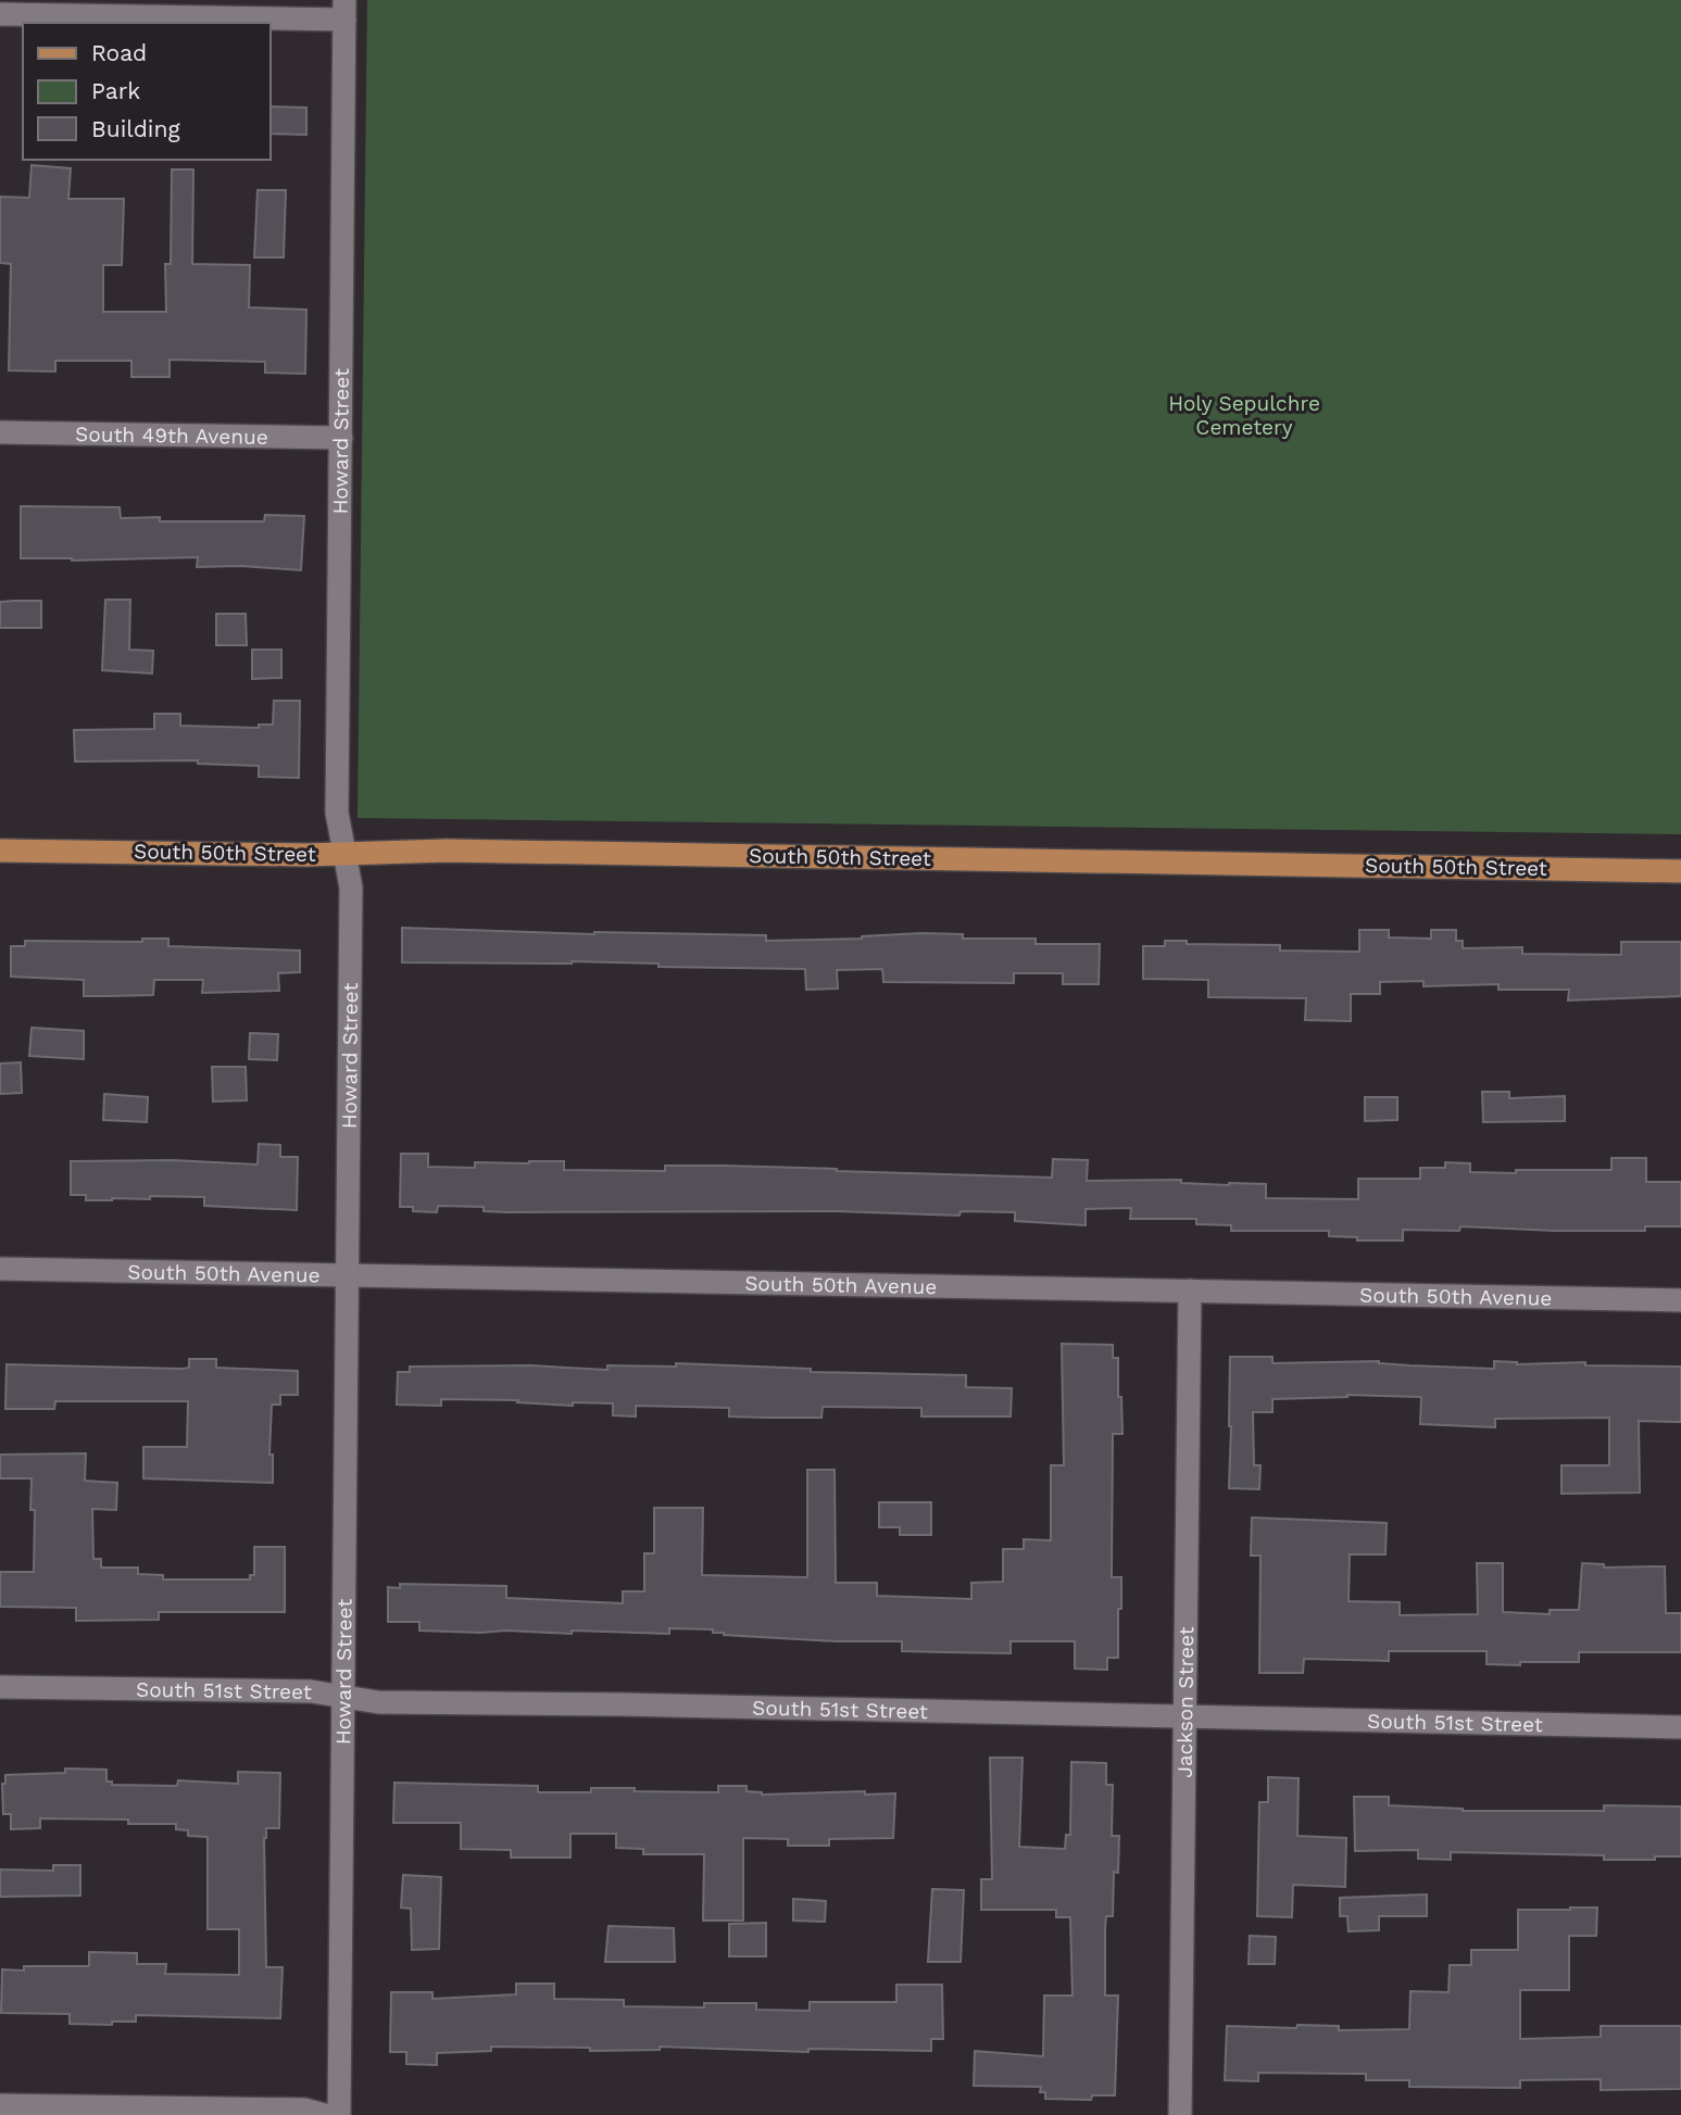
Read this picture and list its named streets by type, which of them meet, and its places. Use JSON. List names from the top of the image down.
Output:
{
  "streets": {
    "main road": ["South 50th Street"],
    "street": [
      "South 49th Avenue",
      "Howard Street",
      "South 50th Avenue",
      "South 51st Street",
      "Jackson Street"
    ]
  },
  "crossings": [
    ["South 49th Avenue", "Howard Street"],
    ["Howard Street", "South 50th Street"],
    ["Howard Street", "South 50th Avenue"],
    ["Howard Street", "South 51st Street"],
    ["South 50th Avenue", "Jackson Street"],
    ["South 51st Street", "Jackson Street"]
  ],
  "parks": ["Holy Sepulchre Cemetery"],
  "legend": ["Road", "Park", "Building"]
}
